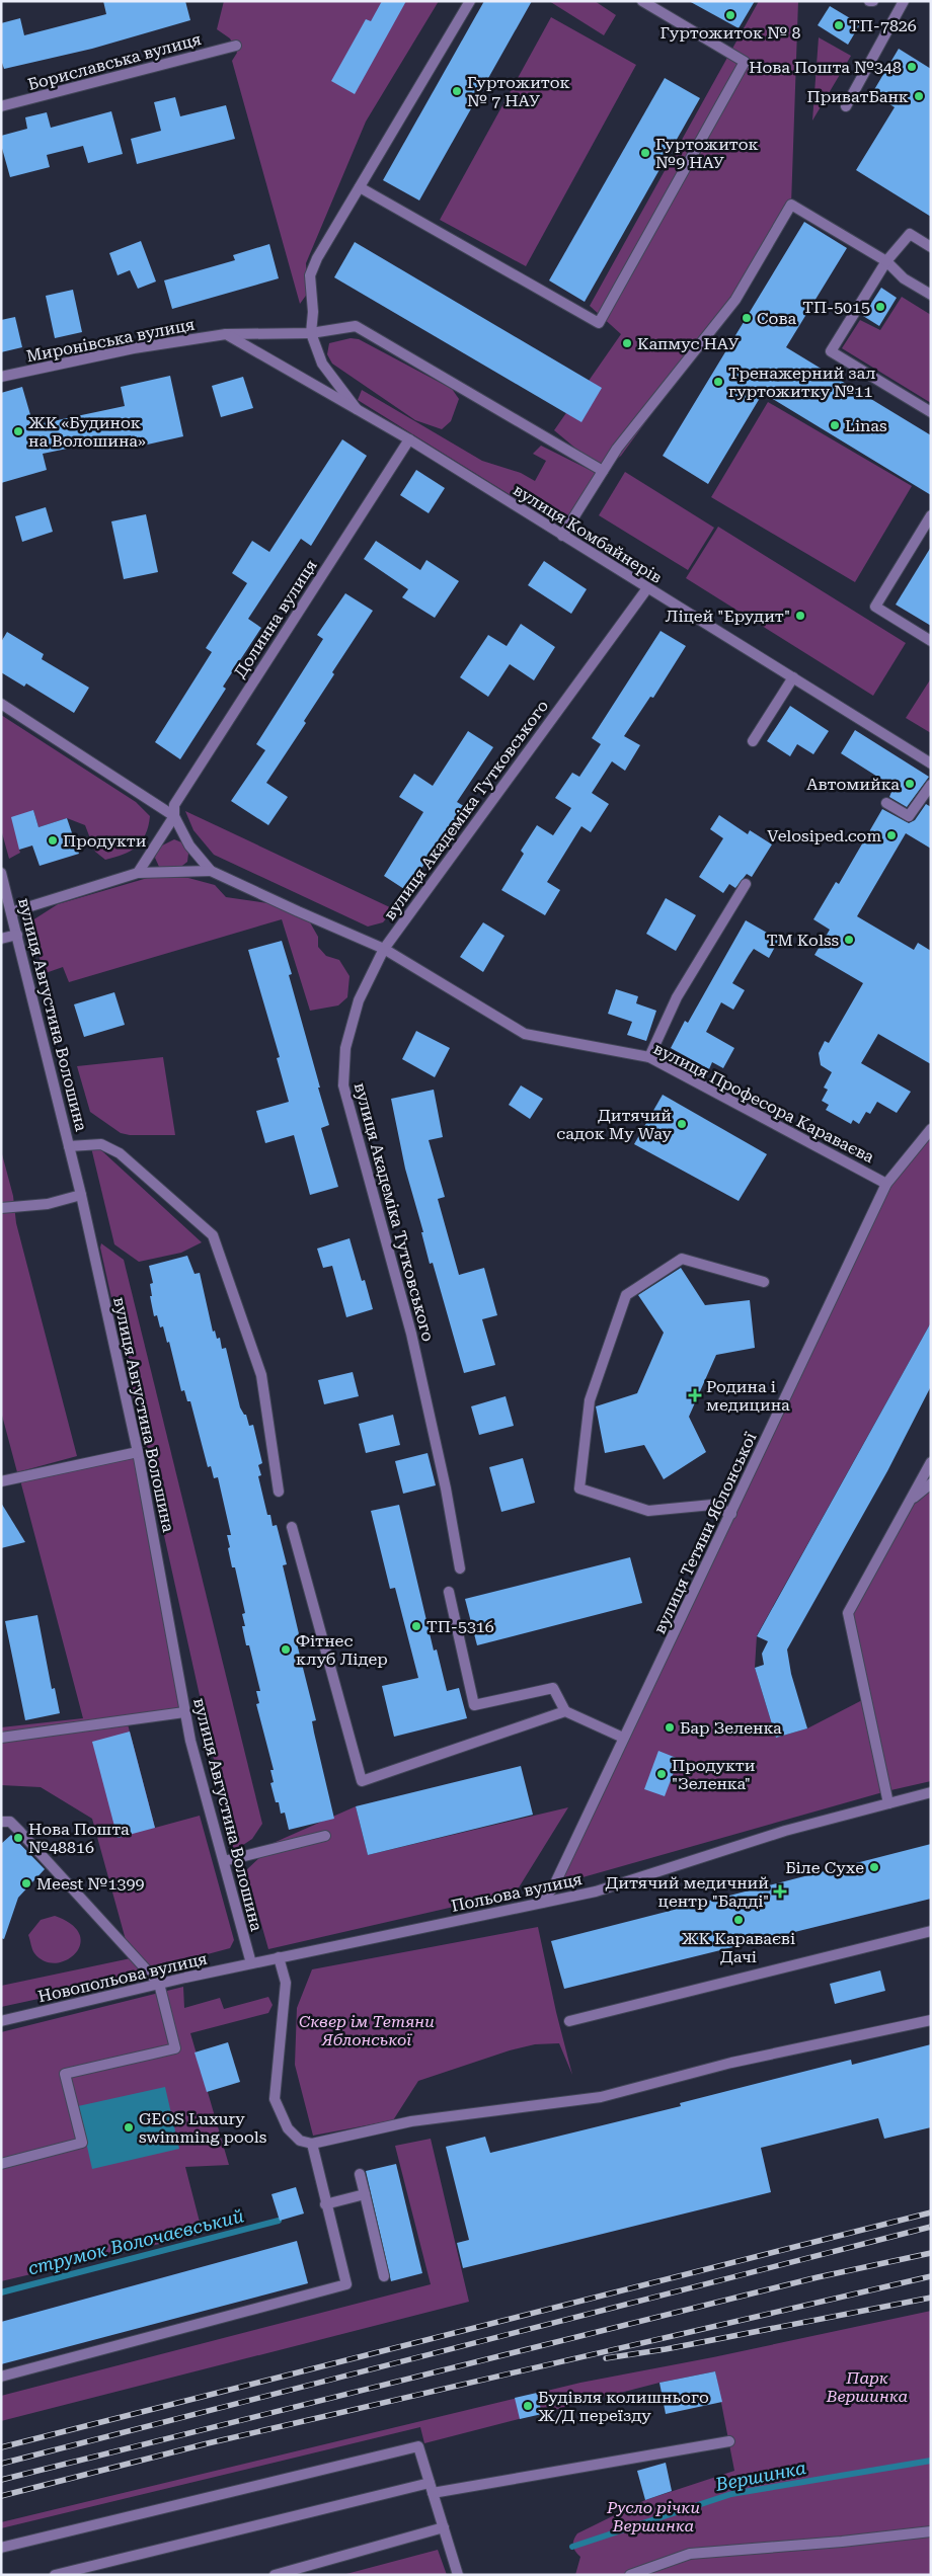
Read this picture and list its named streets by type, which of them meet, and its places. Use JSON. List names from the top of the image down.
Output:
{
  "streets": {
    "street": [
      "Бориславська вулиця",
      "Миронівська вулиця",
      "вулиця Комбайнерів",
      "Долинна вулиця",
      "вулиця Академіка Тутковського",
      "вулиця Августина Волошина",
      "вулиця Професора Караваєва",
      "вулиця Тетяни Яблонської",
      "Польова вулиця",
      "Новопольова вулиця"
    ]
  },
  "crossings": [
    ["Миронівська вулиця", "вулиця Комбайнерів"],
    ["вулиця Комбайнерів", "Долинна вулиця"],
    ["вулиця Комбайнерів", "вулиця Академіка Тутковського"],
    ["Долинна вулиця", "вулиця Професора Караваєва"],
    ["вулиця Академіка Тутковського", "вулиця Професора Караваєва"],
    ["вулиця Августина Волошина", "Польова вулиця"],
    ["вулиця Августина Волошина", "Новопольова вулиця"],
    ["вулиця Професора Караваєва", "вулиця Тетяни Яблонської"],
    ["вулиця Тетяни Яблонської", "Польова вулиця"],
    ["Польова вулиця", "Новопольова вулиця"]
  ],
  "water": ["струмок Волочаєвський", "Вершинка"],
  "parks": ["Сквер ім Тетяни Яблонської", "Парк Вершинка", "Русло річки Вершинка"],
  "places": {
    "other": [
      "Гуртожиток № 8",
      "ТП-7826",
      "Нова Пошта №348",
      "Гуртожиток № 7 НАУ",
      "ПриватБанк",
      "Гуртожиток №9 НАУ",
      "ТП-5015",
      "Сова",
      "Капмус НАУ",
      "Тренажерний зал гуртожитку №11",
      "Linas",
      "ЖК «Будинок на Волошина»",
      "Ліцей \"Ерудит\"",
      "Автомийка",
      "Velosiped.com",
      "Продукти",
      "TM Kolss",
      "Дитячий садок My Way",
      "ТП-5316",
      "Фітнес клуб Лідер",
      "Бар Зеленка",
      "Продукти \"Зеленка\"",
      "Нова Пошта №48816",
      "Біле Сухе",
      "Meest №1399",
      "ЖК Караваєві Дачі",
      "GEOS Luxury swimming pools",
      "Будівля колишнього Ж/Д переїзду"
    ],
    "health": ["Родина і медицина", "Дитячий медичний центр \"Бадді\""]
  }
}
